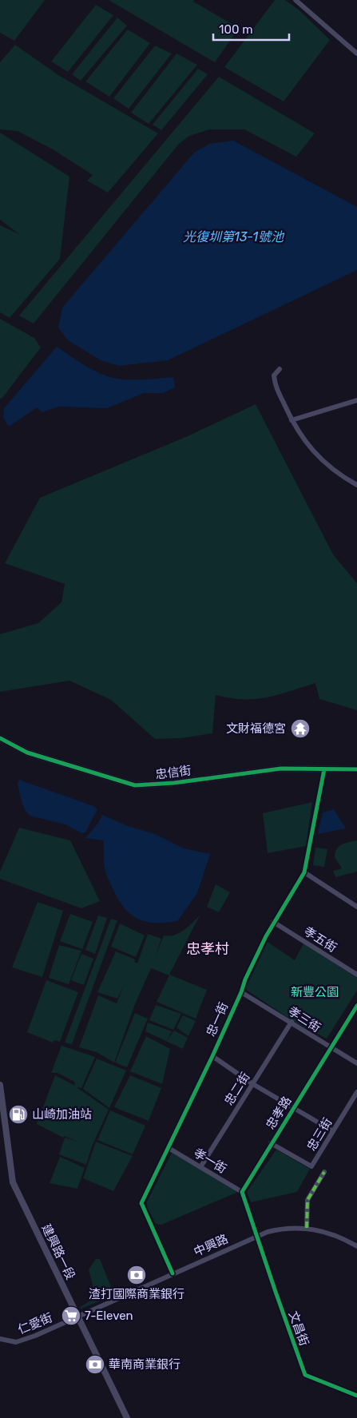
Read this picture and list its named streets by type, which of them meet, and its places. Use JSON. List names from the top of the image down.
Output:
{
  "streets": {
    "street": [
      "忠信街",
      "孝五街",
      "忠一街",
      "孝三街",
      "忠二街",
      "忠孝路",
      "忠三街",
      "孝一街",
      "中興路",
      "建興路一段",
      "仁愛街",
      "文昌街"
    ]
  },
  "crossings": [
    ["忠信街", "忠一街"],
    ["孝五街", "忠一街"],
    ["忠一街", "孝三街"],
    ["忠一街", "孝一街"],
    ["忠一街", "中興路"],
    ["孝三街", "忠二街"],
    ["孝三街", "忠孝路"],
    ["忠二街", "孝一街"],
    ["忠孝路", "忠三街"],
    ["忠孝路", "孝一街"],
    ["中興路", "建興路一段"],
    ["中興路", "仁愛街"],
    ["中興路", "文昌街"],
    ["建興路一段", "仁愛街"]
  ],
  "districts": ["忠孝村"],
  "water": ["光復圳第13-1號池"],
  "parks": ["新豐公園"],
  "places": {
    "temple": ["文財福德宮"],
    "fuel station": ["山崎加油站"],
    "bank": ["渣打國際商業銀行", "華南商業銀行"],
    "supermarket": ["7-Eleven"]
  },
  "scale_bar": "100 m"
}
